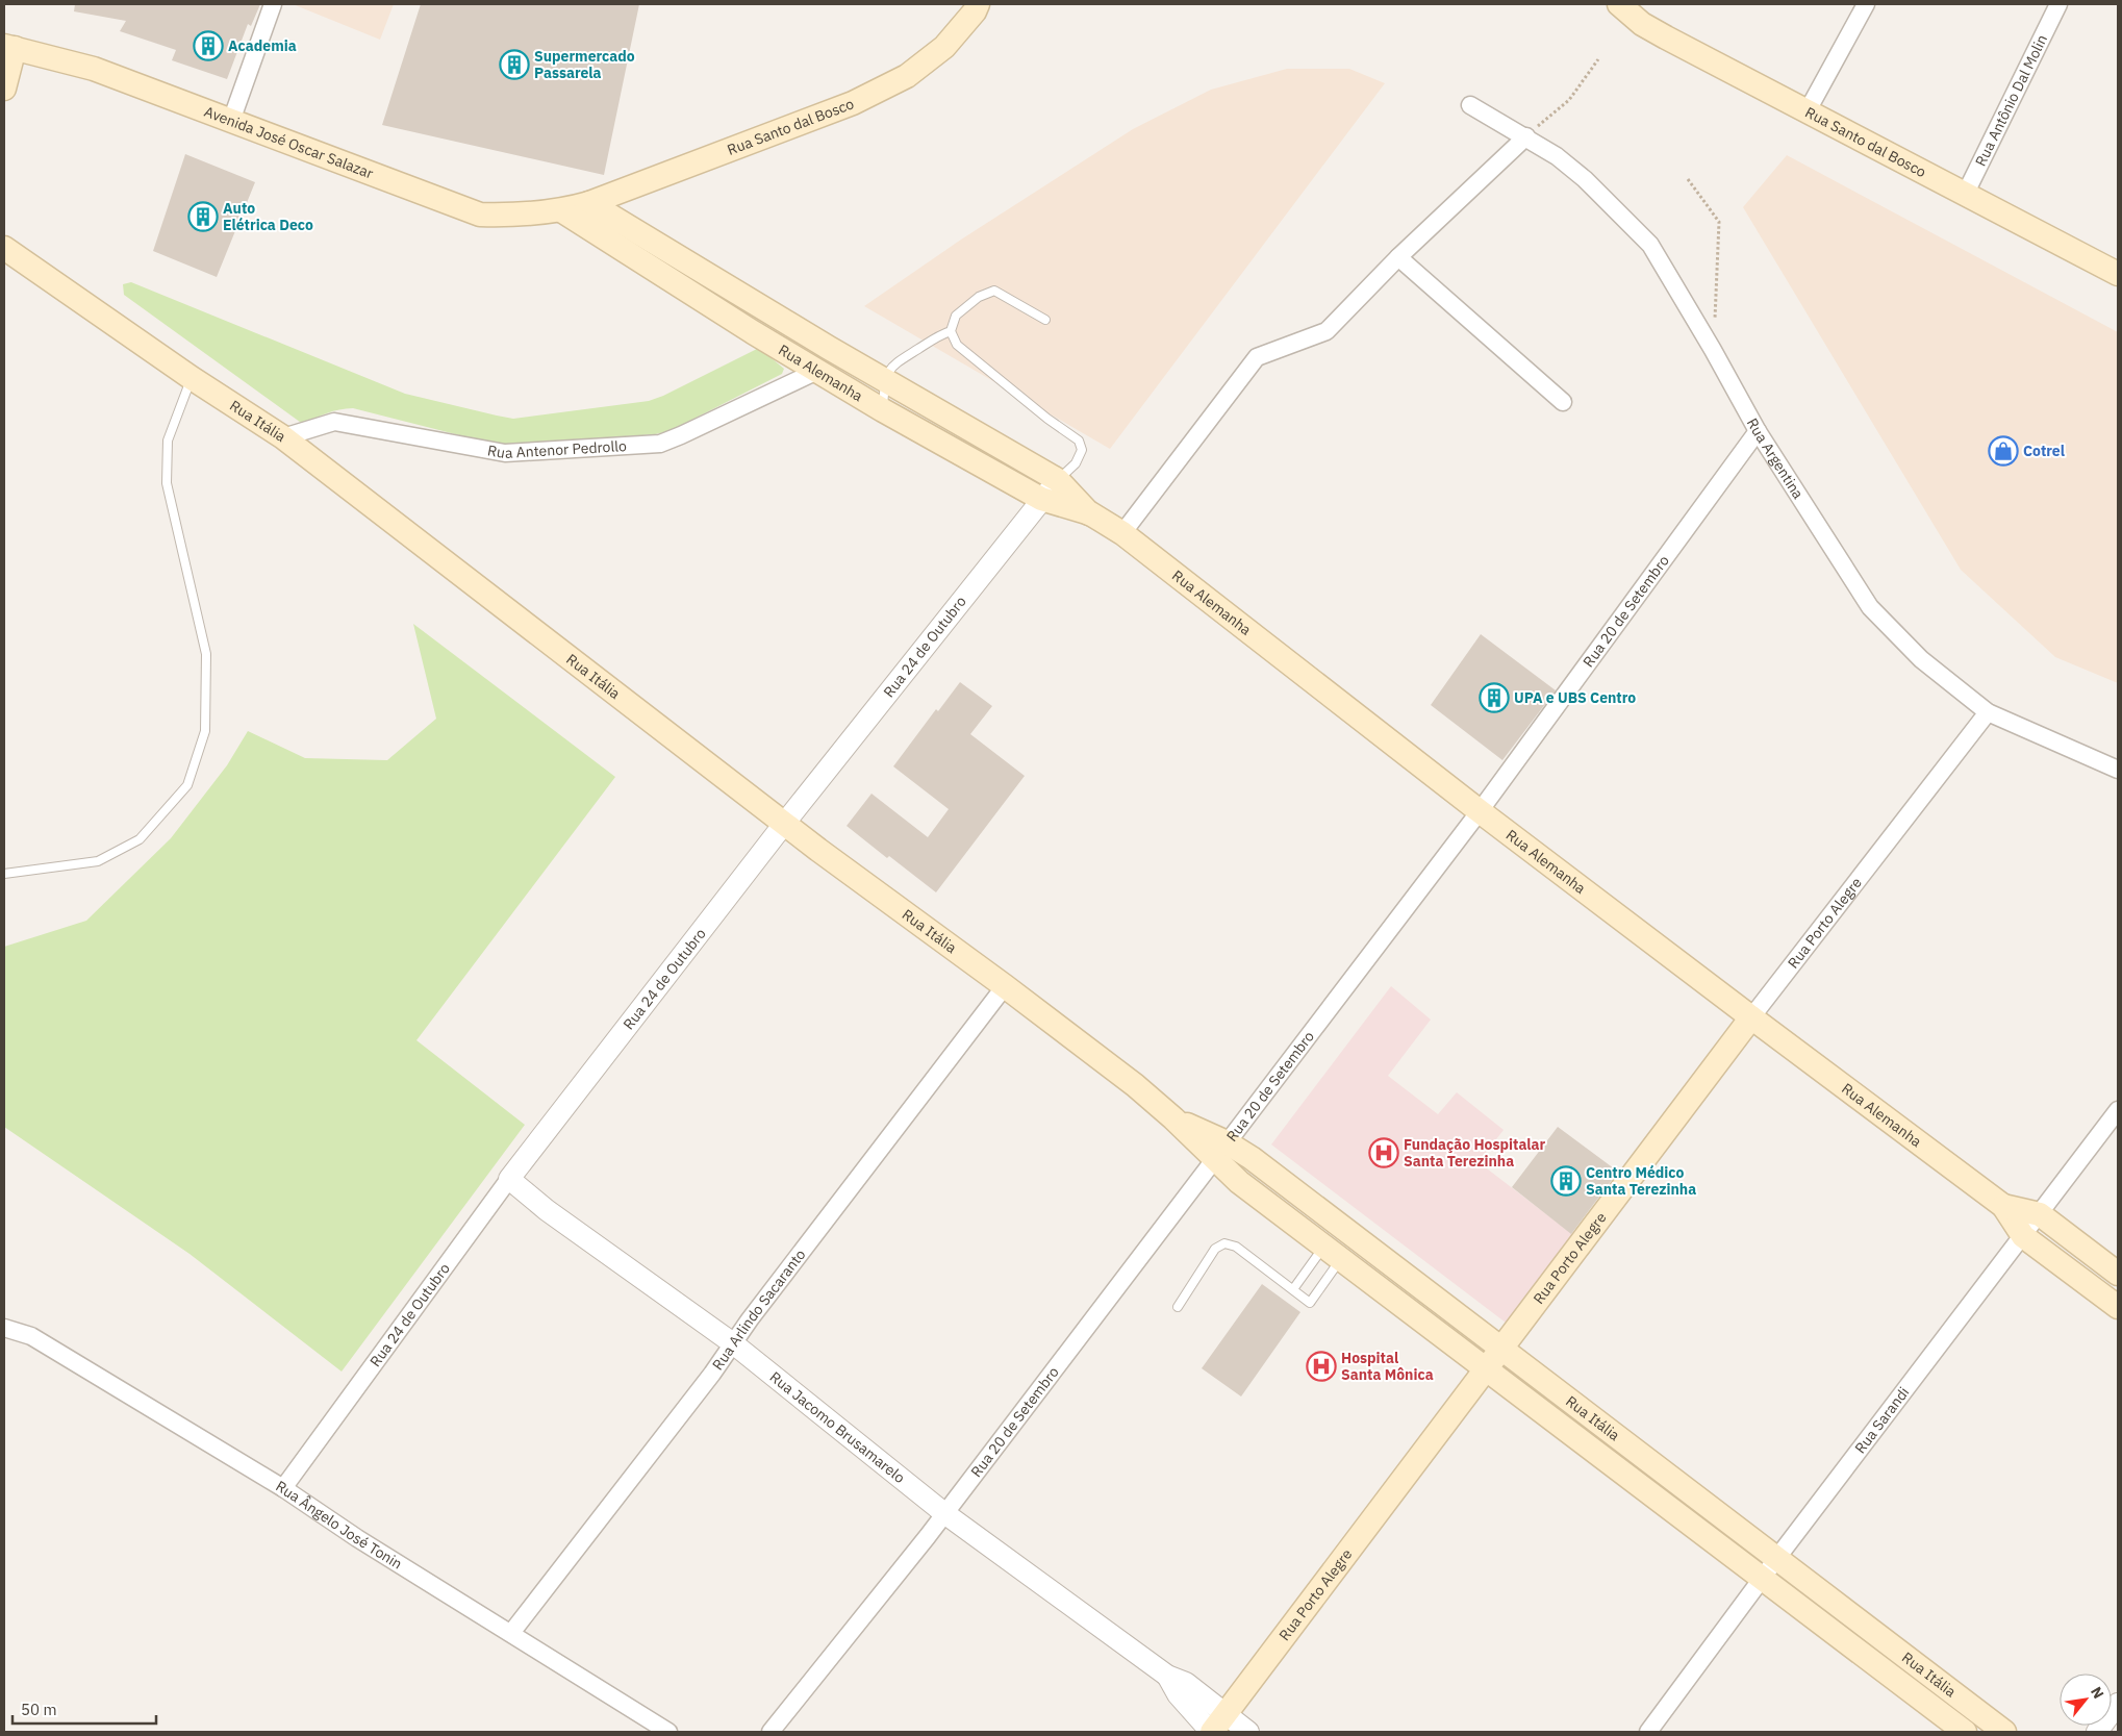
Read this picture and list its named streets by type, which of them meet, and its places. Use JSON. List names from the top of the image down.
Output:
{
  "streets": {
    "main road": [
      "Rua Santo dal Bosco",
      "Avenida José Oscar Salazar",
      "Rua Alemanha",
      "Rua Itália",
      "Rua Porto Alegre"
    ],
    "street": [
      "Rua Antônio Dal Molin",
      "Rua Antenor Pedrollo",
      "Rua Argentina",
      "Rua 20 de Setembro",
      "Rua 24 de Outubro",
      "Rua Arlindo Sacaranto",
      "Rua Sarandi",
      "Rua Jacomo Brusamarelo",
      "Rua Ângelo José Tonin"
    ]
  },
  "crossings": [
    ["Rua Antônio Dal Molin", "Rua Santo dal Bosco"],
    ["Rua Santo dal Bosco", "Avenida José Oscar Salazar"],
    ["Rua Santo dal Bosco", "Rua Alemanha"],
    ["Avenida José Oscar Salazar", "Rua Alemanha"],
    ["Rua Alemanha", "Rua Antenor Pedrollo"],
    ["Rua Alemanha", "Rua 20 de Setembro"],
    ["Rua Alemanha", "Rua 24 de Outubro"],
    ["Rua Alemanha", "Rua Porto Alegre"],
    ["Rua Alemanha", "Rua Sarandi"],
    ["Rua Itália", "Rua Antenor Pedrollo"],
    ["Rua Itália", "Rua 20 de Setembro"],
    ["Rua Itália", "Rua 24 de Outubro"],
    ["Rua Itália", "Rua Porto Alegre"],
    ["Rua Itália", "Rua Arlindo Sacaranto"],
    ["Rua Itália", "Rua Sarandi"],
    ["Rua Argentina", "Rua 20 de Setembro"],
    ["Rua Argentina", "Rua Porto Alegre"],
    ["Rua 20 de Setembro", "Rua Jacomo Brusamarelo"],
    ["Rua 24 de Outubro", "Rua Jacomo Brusamarelo"],
    ["Rua 24 de Outubro", "Rua Ângelo José Tonin"],
    ["Rua Porto Alegre", "Rua Jacomo Brusamarelo"],
    ["Rua Arlindo Sacaranto", "Rua Jacomo Brusamarelo"],
    ["Rua Arlindo Sacaranto", "Rua Ângelo José Tonin"]
  ],
  "places": {
    "building": [
      "Academia",
      "Supermercado Passarela",
      "Auto Elétrica Deco",
      "UPA e UBS Centro",
      "Centro Médico Santa Terezinha"
    ],
    "shop": ["Cotrel"],
    "hospital": ["Fundação Hospitalar Santa Terezinha", "Hospital Santa Mônica"]
  },
  "scale_bar": "50 m",
  "north": "top right"
}
